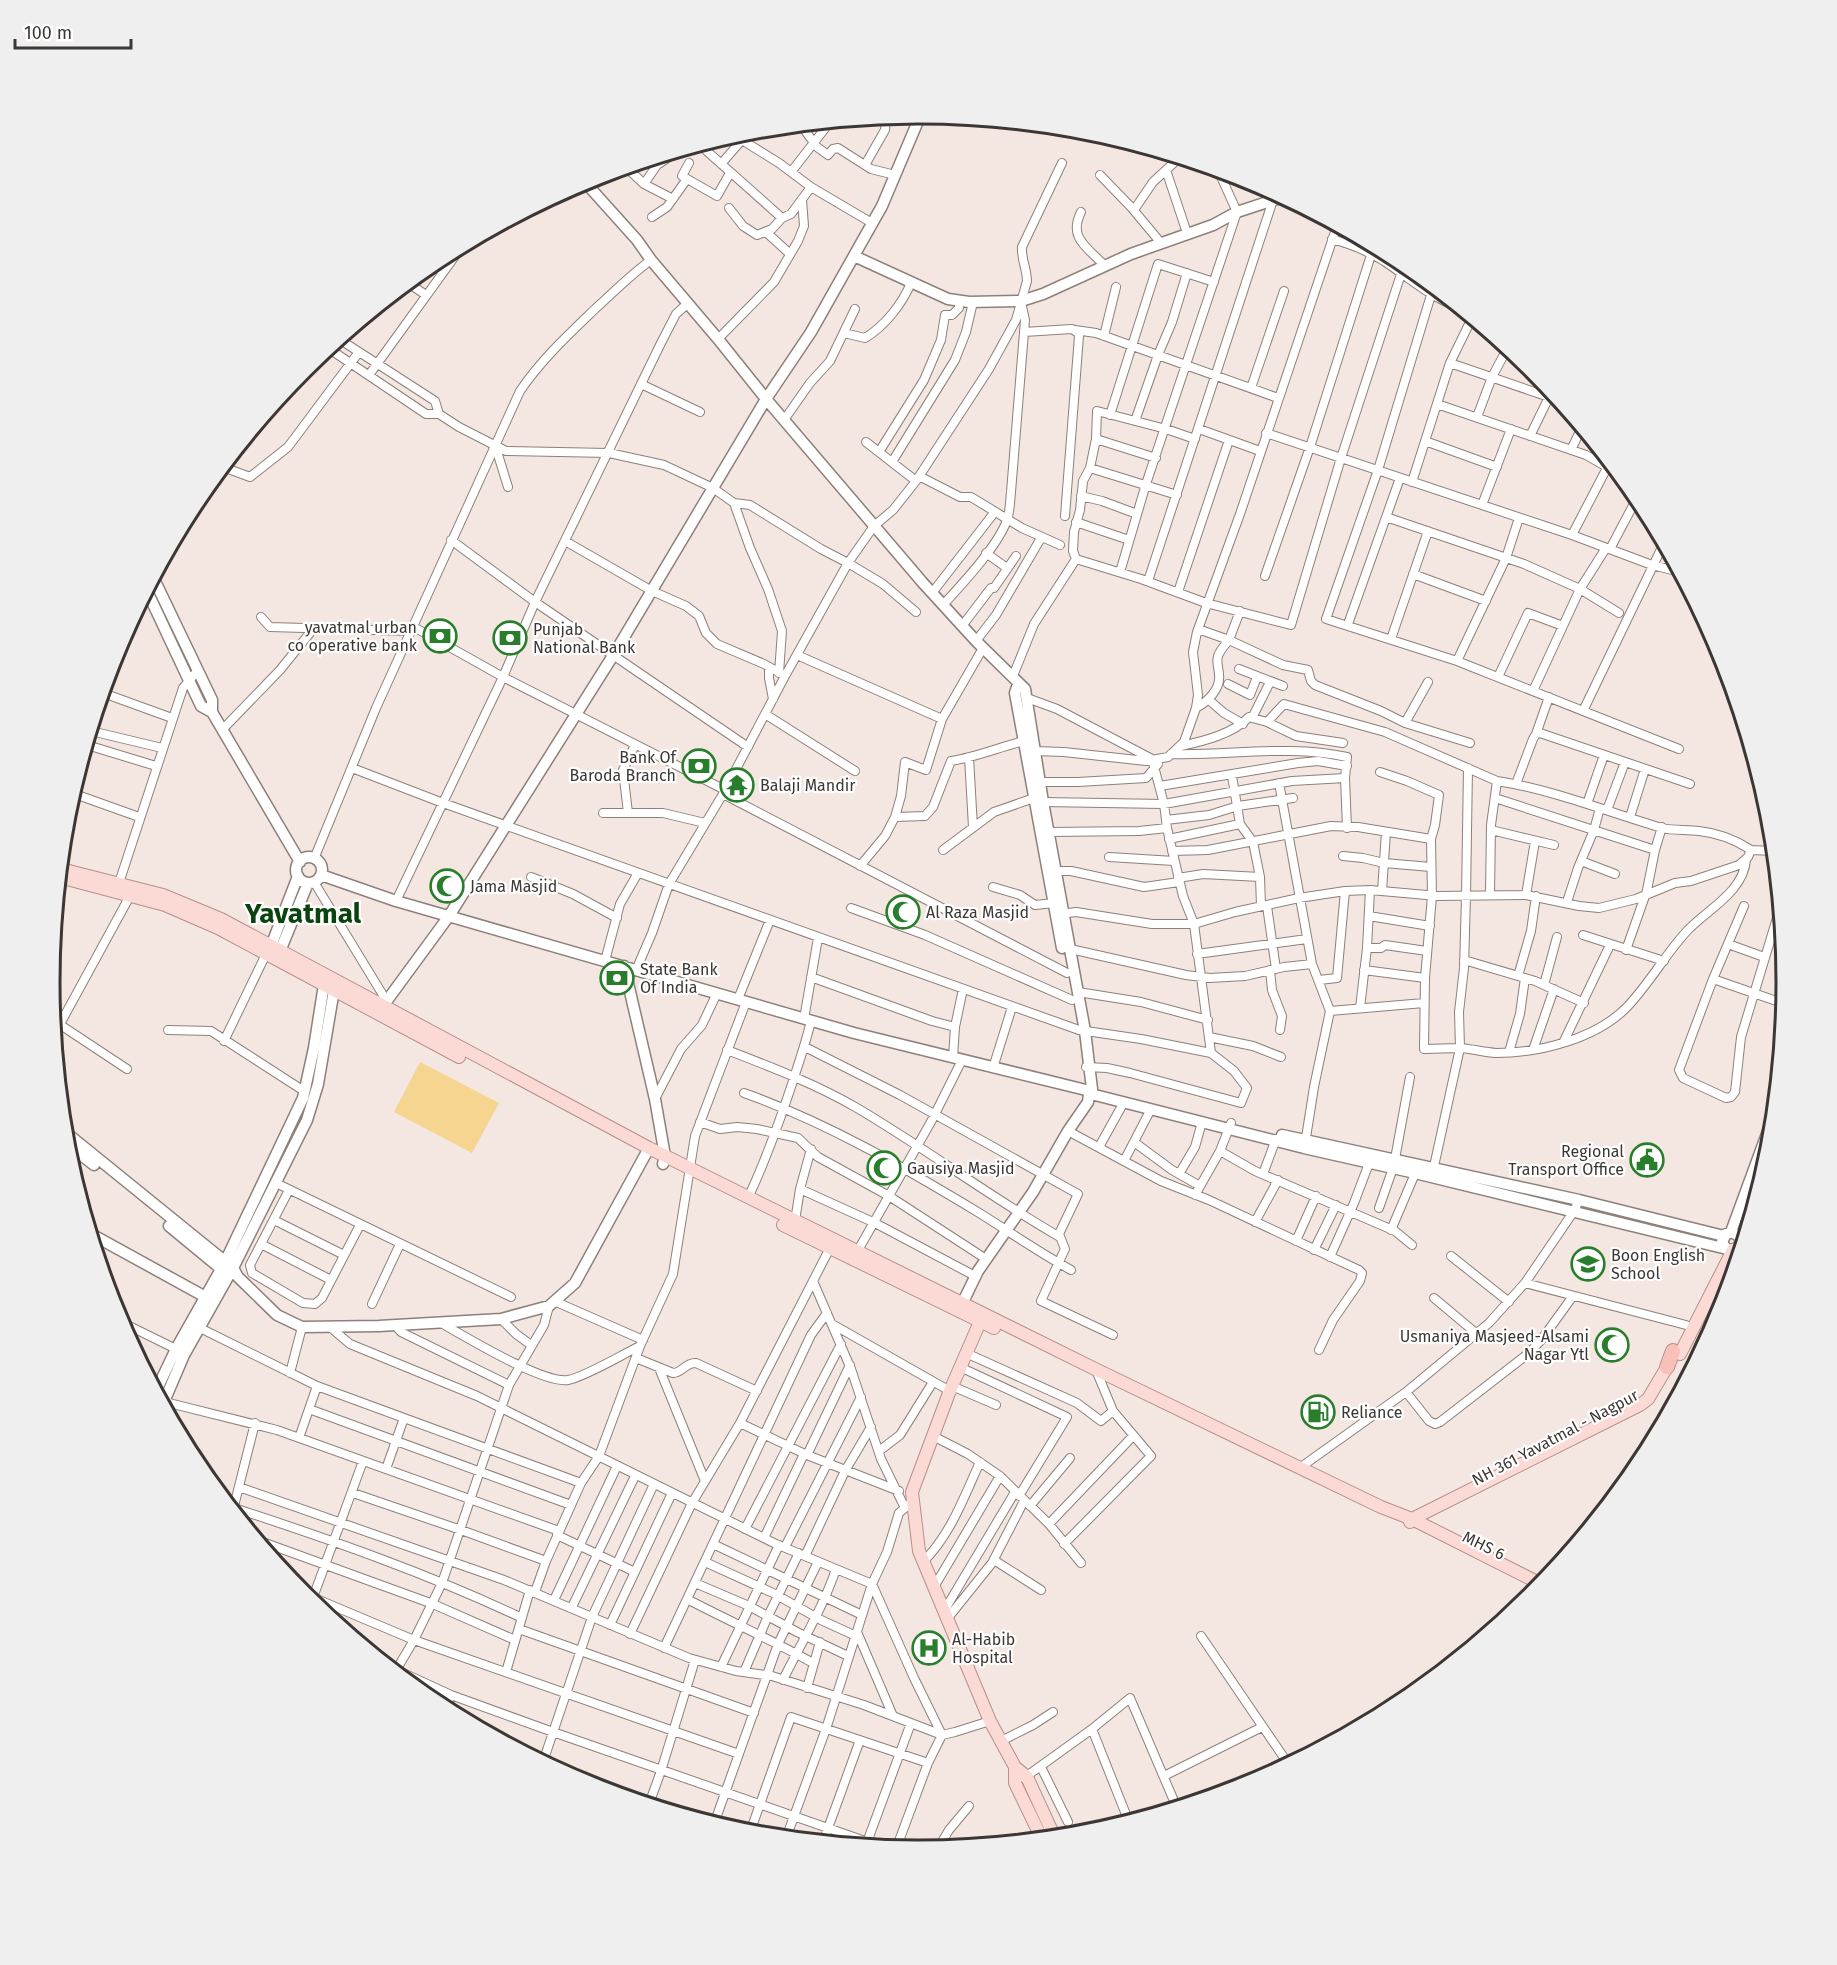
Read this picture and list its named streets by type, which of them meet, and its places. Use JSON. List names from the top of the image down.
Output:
{
  "streets": {
    "main road": ["MHS 6"]
  },
  "districts": ["Yavatmal"],
  "places": {
    "bank": [
      "yavatmal urban co operative bank",
      "Punjab National Bank",
      "Bank Of Baroda Branch",
      "State Bank Of India"
    ],
    "temple": ["Balaji Mandir"],
    "mosque": [
      "Jama Masjid",
      "Al Raza Masjid",
      "Gausiya Masjid",
      "Usmaniya Masjeed-Alsami Nagar Ytl"
    ],
    "public building": ["Regional Transport Office"],
    "school or university": ["Boon English School"],
    "fuel station": ["Reliance"],
    "hospital": ["Al-Habib Hospital"]
  },
  "scale_bar": "100 m"
}
